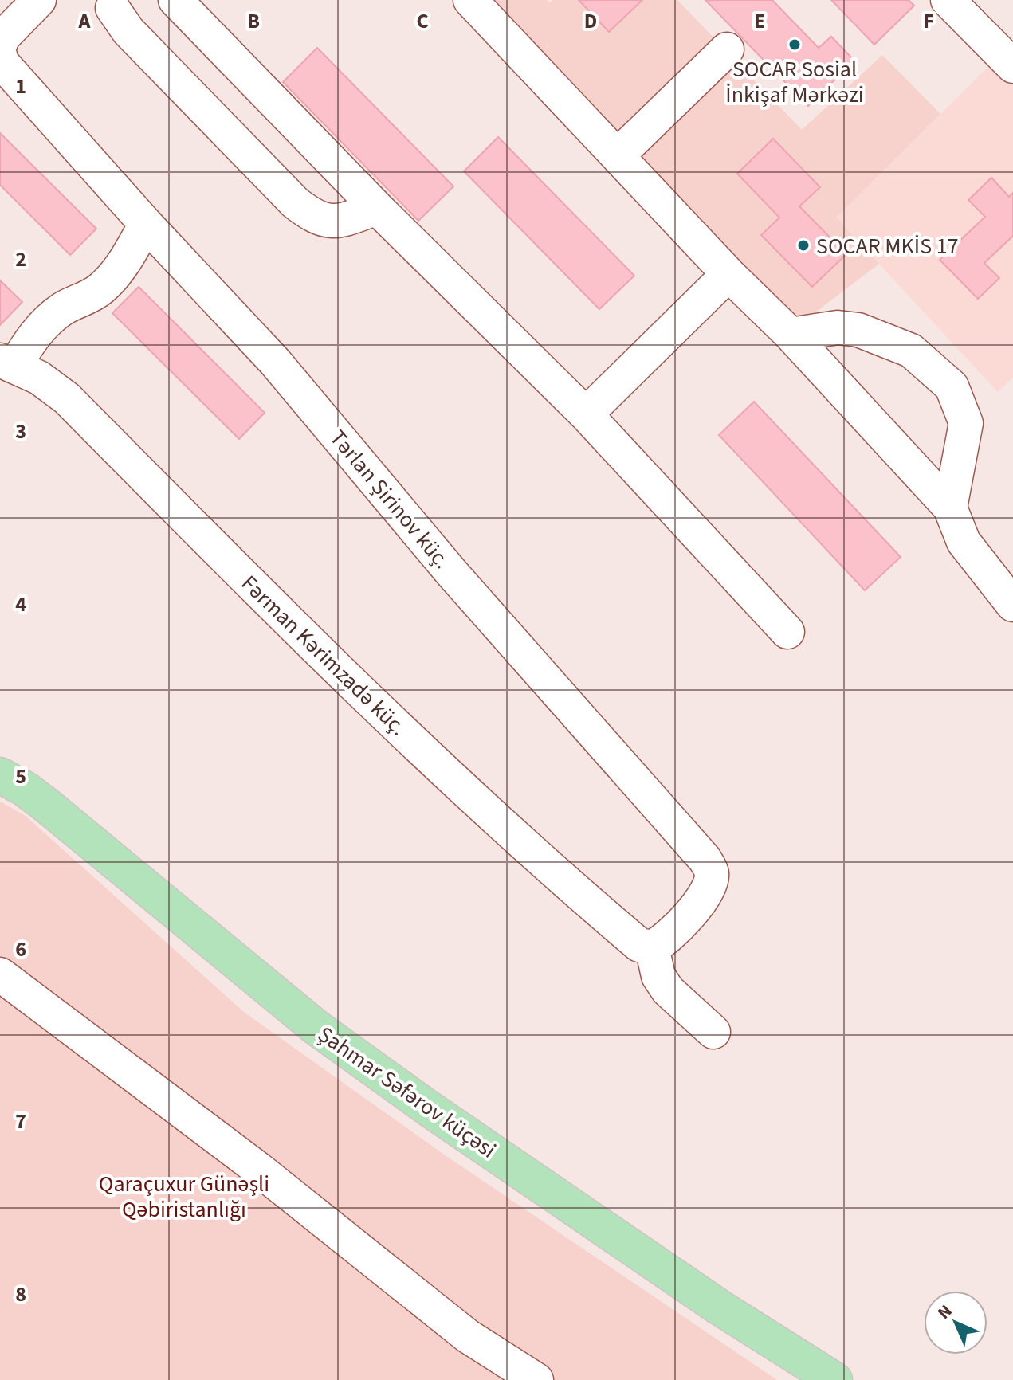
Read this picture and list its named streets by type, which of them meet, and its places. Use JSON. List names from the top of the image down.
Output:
{
  "streets": {
    "main road": ["Şahmar Səfərov küçəsi"],
    "street": ["Tərlan Şirinov küç.", "Fərman Kərimzadə küç."]
  },
  "crossings": [
    ["Tərlan Şirinov küç.", "Fərman Kərimzadə küç."]
  ],
  "parks": ["Qaraçuxur Günəşli Qəbiristanlığı"],
  "places": ["SOCAR Sosial İnkişaf Mərkəzi", "SOCAR MKİS 17"],
  "north": "top left",
  "grid": {
    "columns": [
      "A",
      "B",
      "C",
      "D",
      "E",
      "F"
    ],
    "rows": [
      "1",
      "2",
      "3",
      "4",
      "5",
      "6",
      "7",
      "8"
    ]
  }
}
